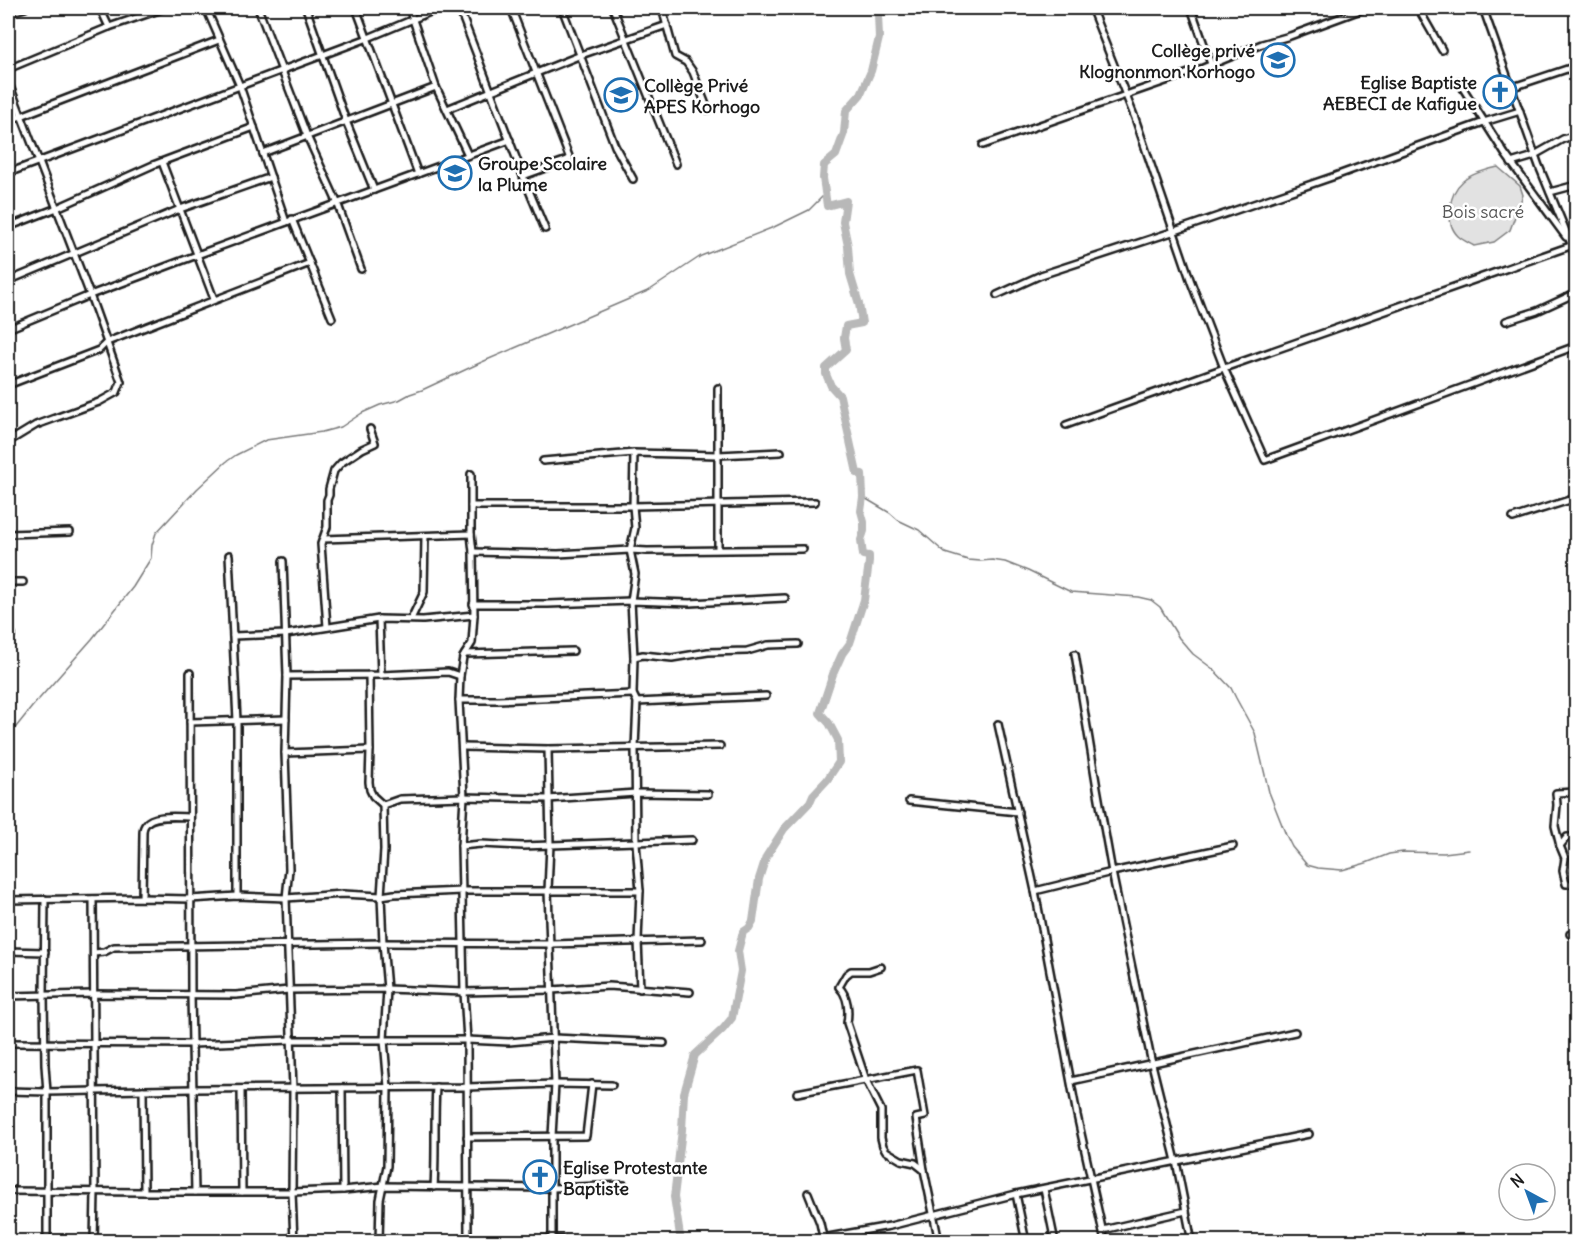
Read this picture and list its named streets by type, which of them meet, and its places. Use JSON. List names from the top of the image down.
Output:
{
  "parks": ["Bois sacré"],
  "places": {
    "school or university": ["Collège privé Klognonmon Korhogo", "Collège Privé APES Korhogo", "Groupe Scolaire la Plume"],
    "church": ["Eglise Baptiste AEBECI de Kafigue", "Eglise Protestante Baptiste"]
  },
  "north": "top left"
}
